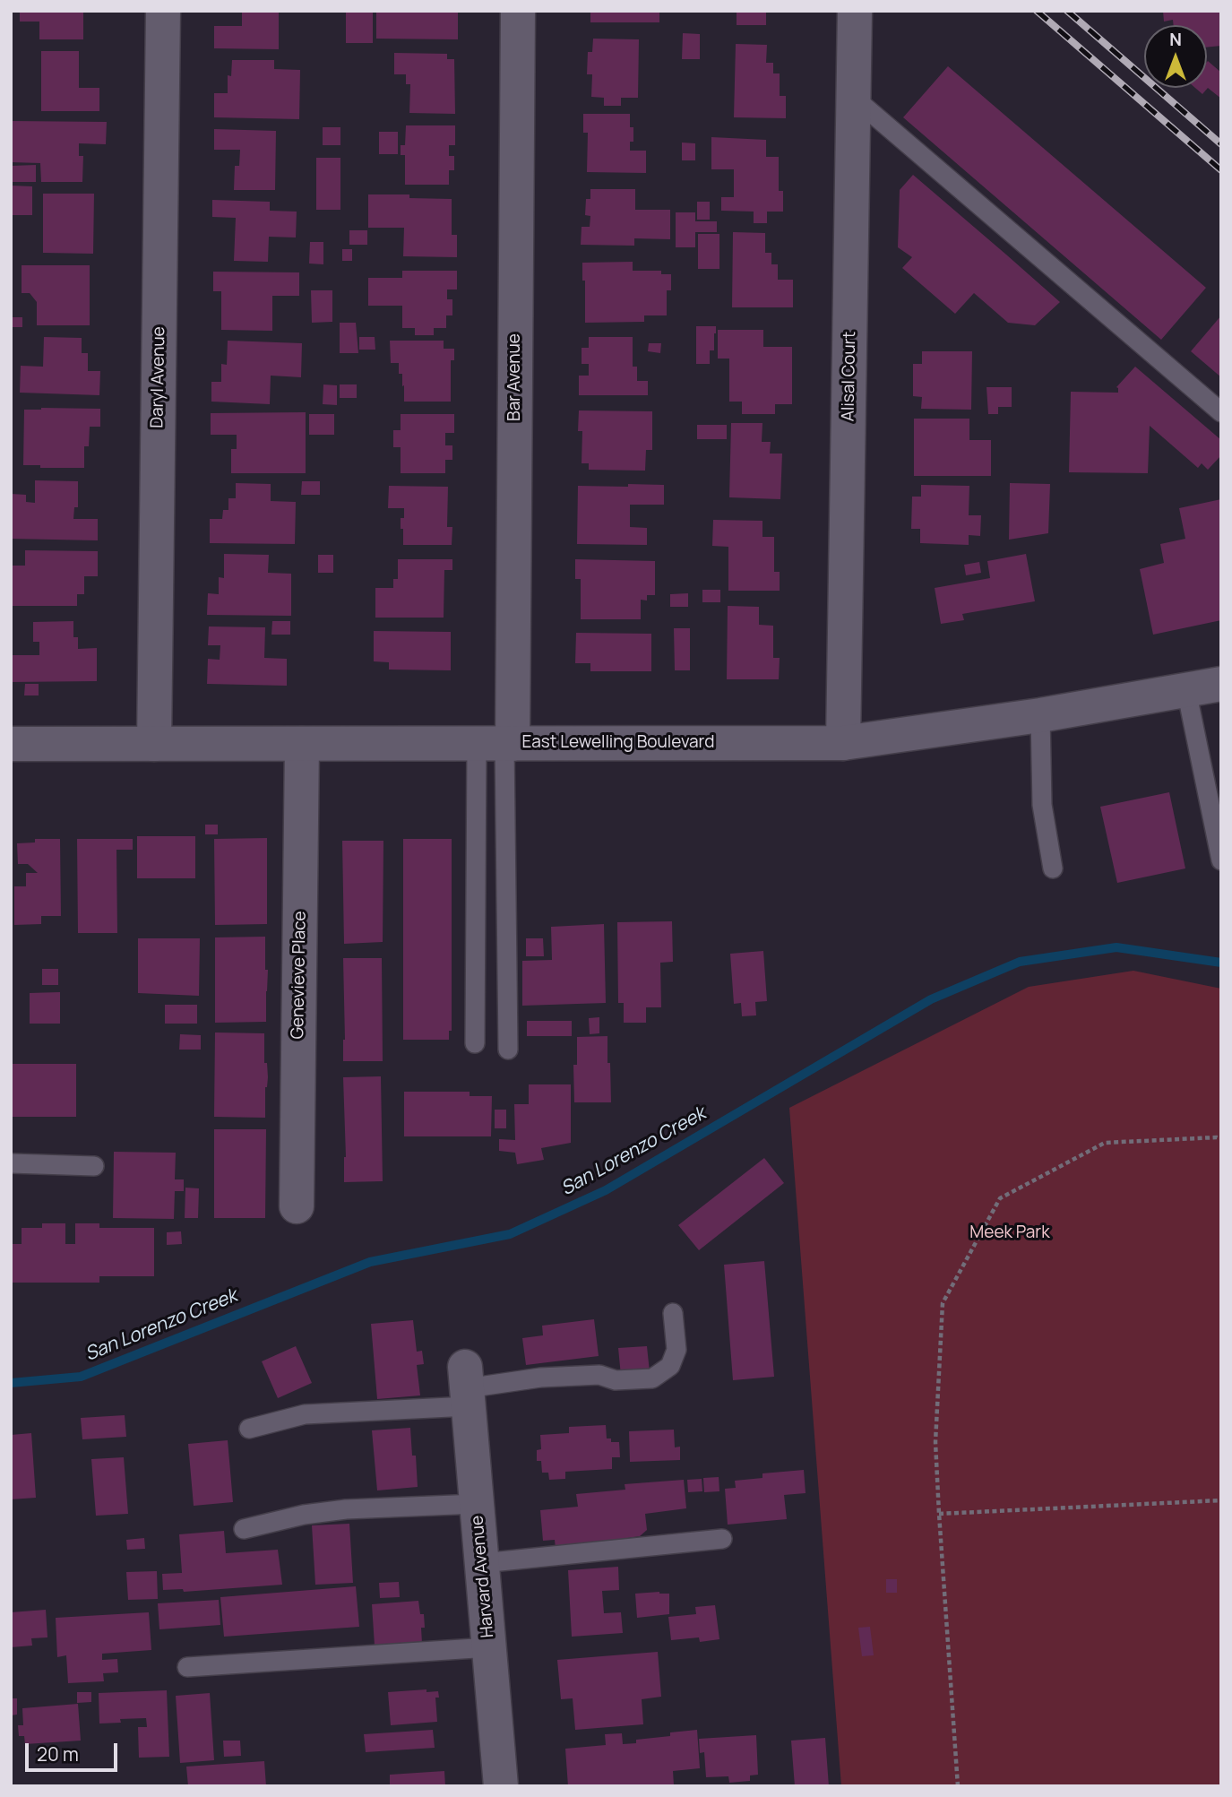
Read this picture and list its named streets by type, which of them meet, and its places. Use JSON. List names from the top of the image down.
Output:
{
  "streets": {
    "street": [
      "Alisal Court",
      "Daryl Avenue",
      "Bar Avenue",
      "East Lewelling Boulevard",
      "Genevieve Place",
      "Harvard Avenue"
    ]
  },
  "crossings": [
    ["Alisal Court", "East Lewelling Boulevard"],
    ["Daryl Avenue", "East Lewelling Boulevard"],
    ["Bar Avenue", "East Lewelling Boulevard"],
    ["East Lewelling Boulevard", "Genevieve Place"]
  ],
  "water": ["San Lorenzo Creek"],
  "parks": ["Meek Park"],
  "scale_bar": "20 m",
  "north": "top"
}
